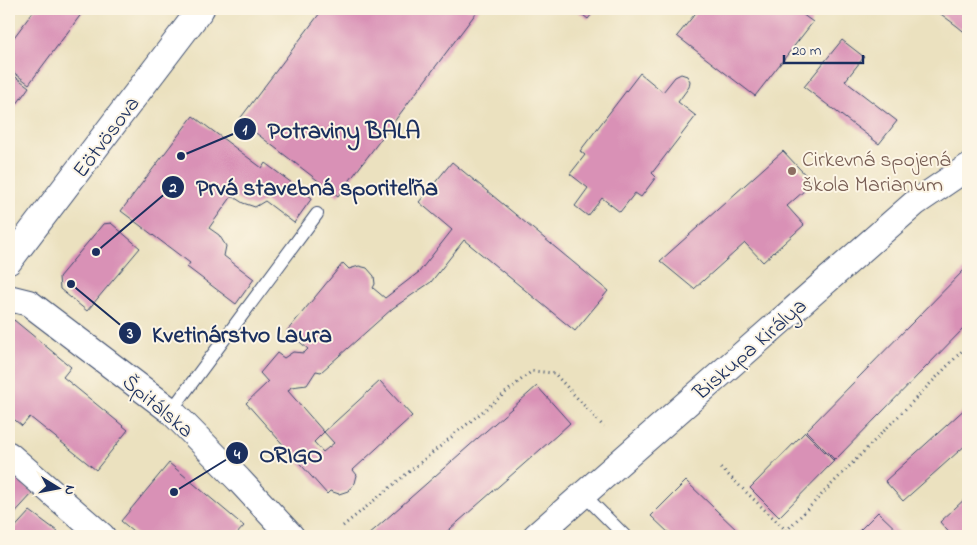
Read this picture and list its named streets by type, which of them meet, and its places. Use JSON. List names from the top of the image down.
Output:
{
  "streets": {
    "street": ["Eötvösova", "Biskupa Királya", "Špitálska"]
  },
  "places": [
    "Potraviny BALA",
    "Cirkevná spojená škola Marianum",
    "Prvá stavebná sporiteľňa",
    "Kvetinárstvo Laura",
    "ORIGO"
  ],
  "scale_bar": "20 m",
  "north": "right"
}
